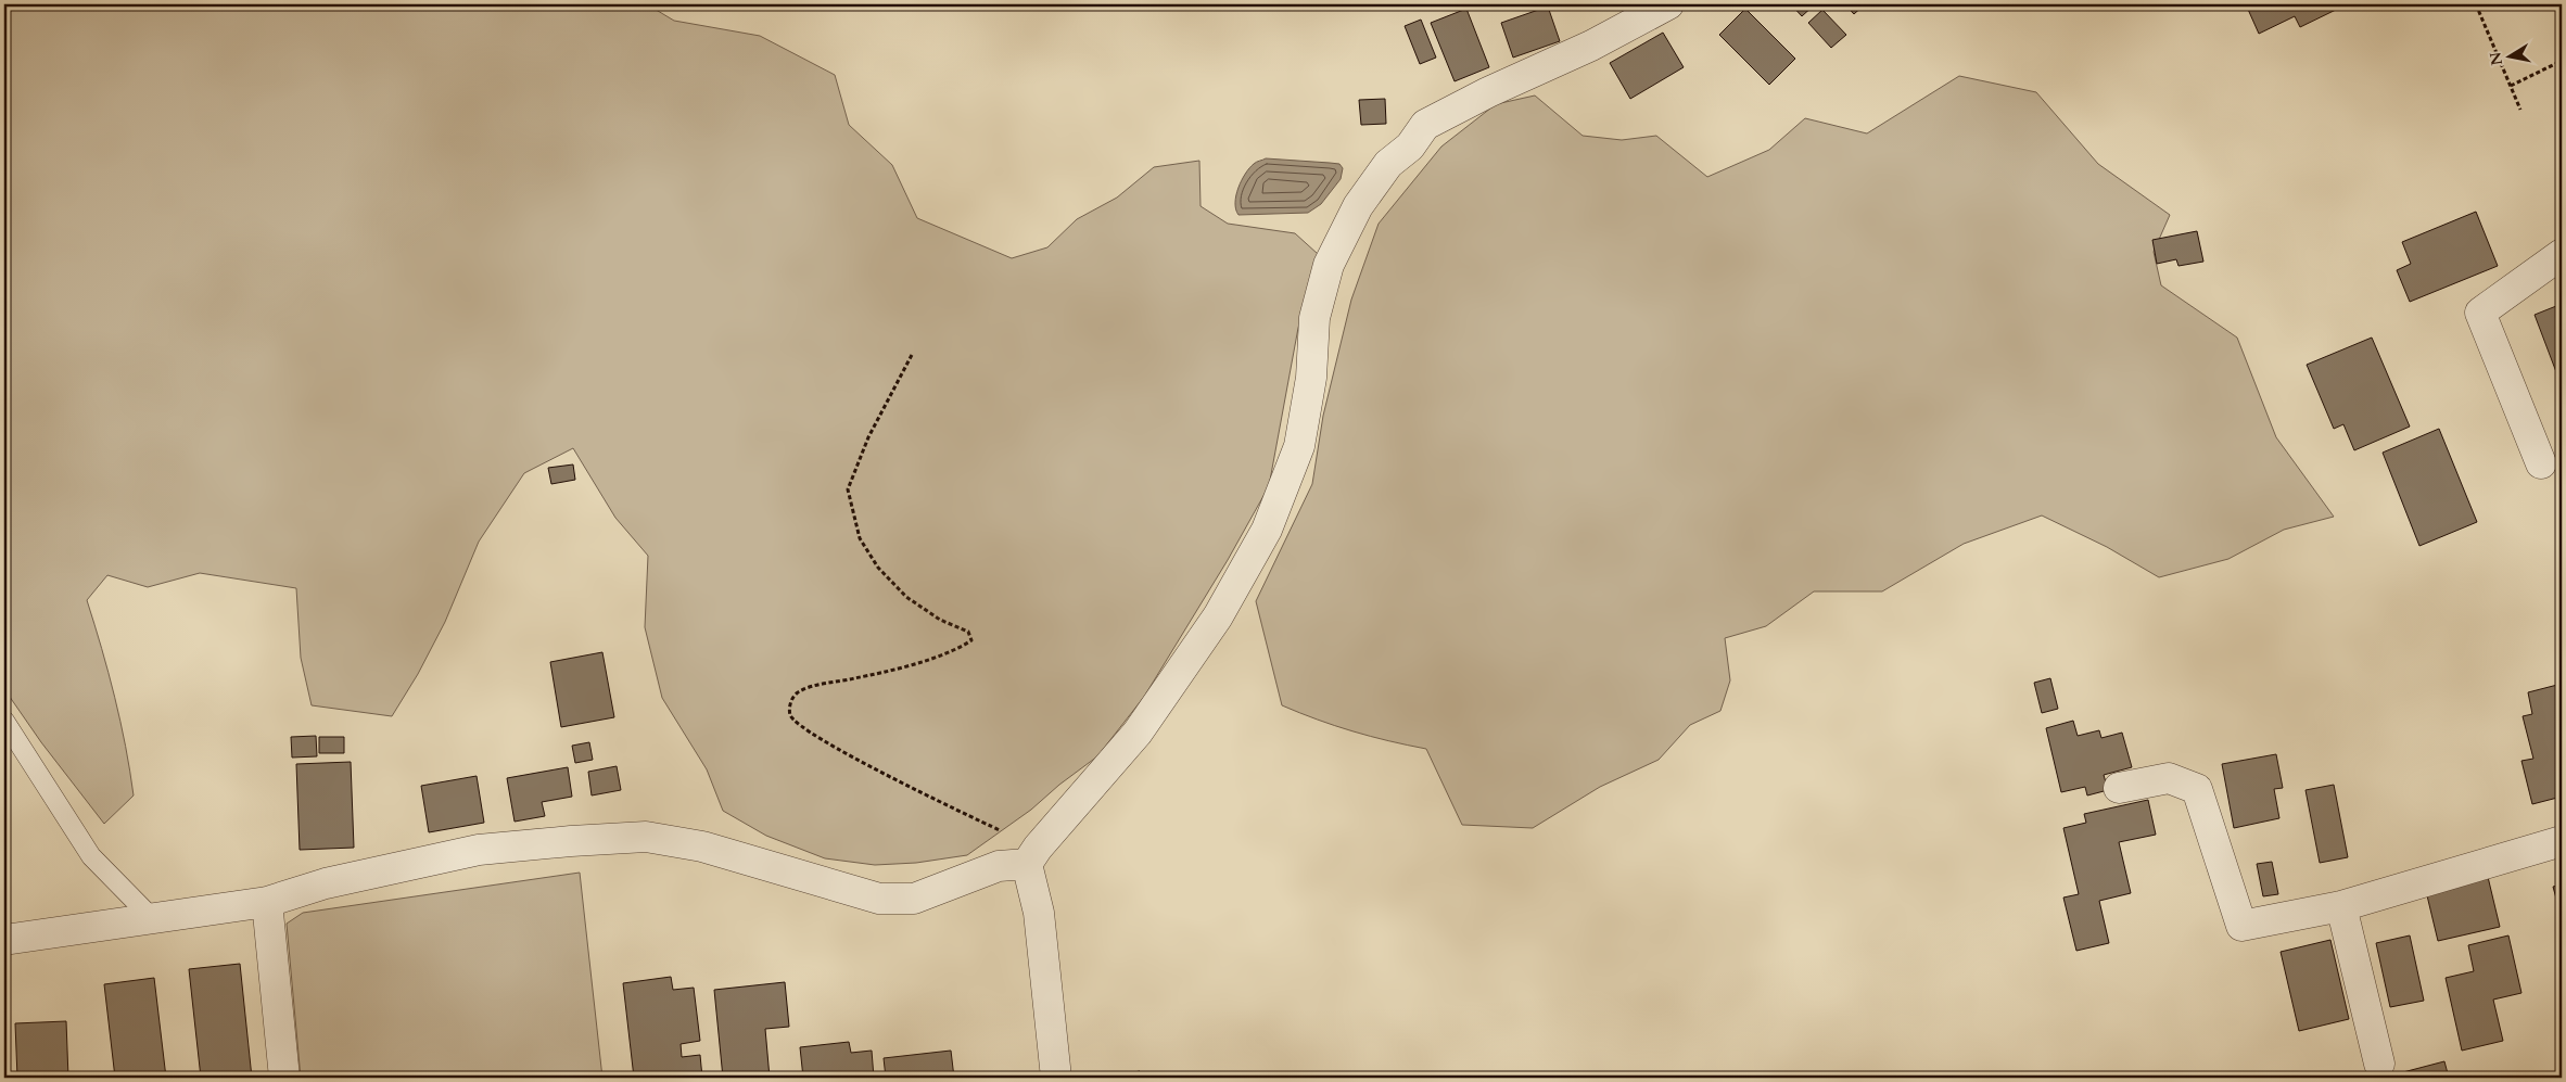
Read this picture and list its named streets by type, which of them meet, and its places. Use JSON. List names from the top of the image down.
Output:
{
  "north": "left"
}
